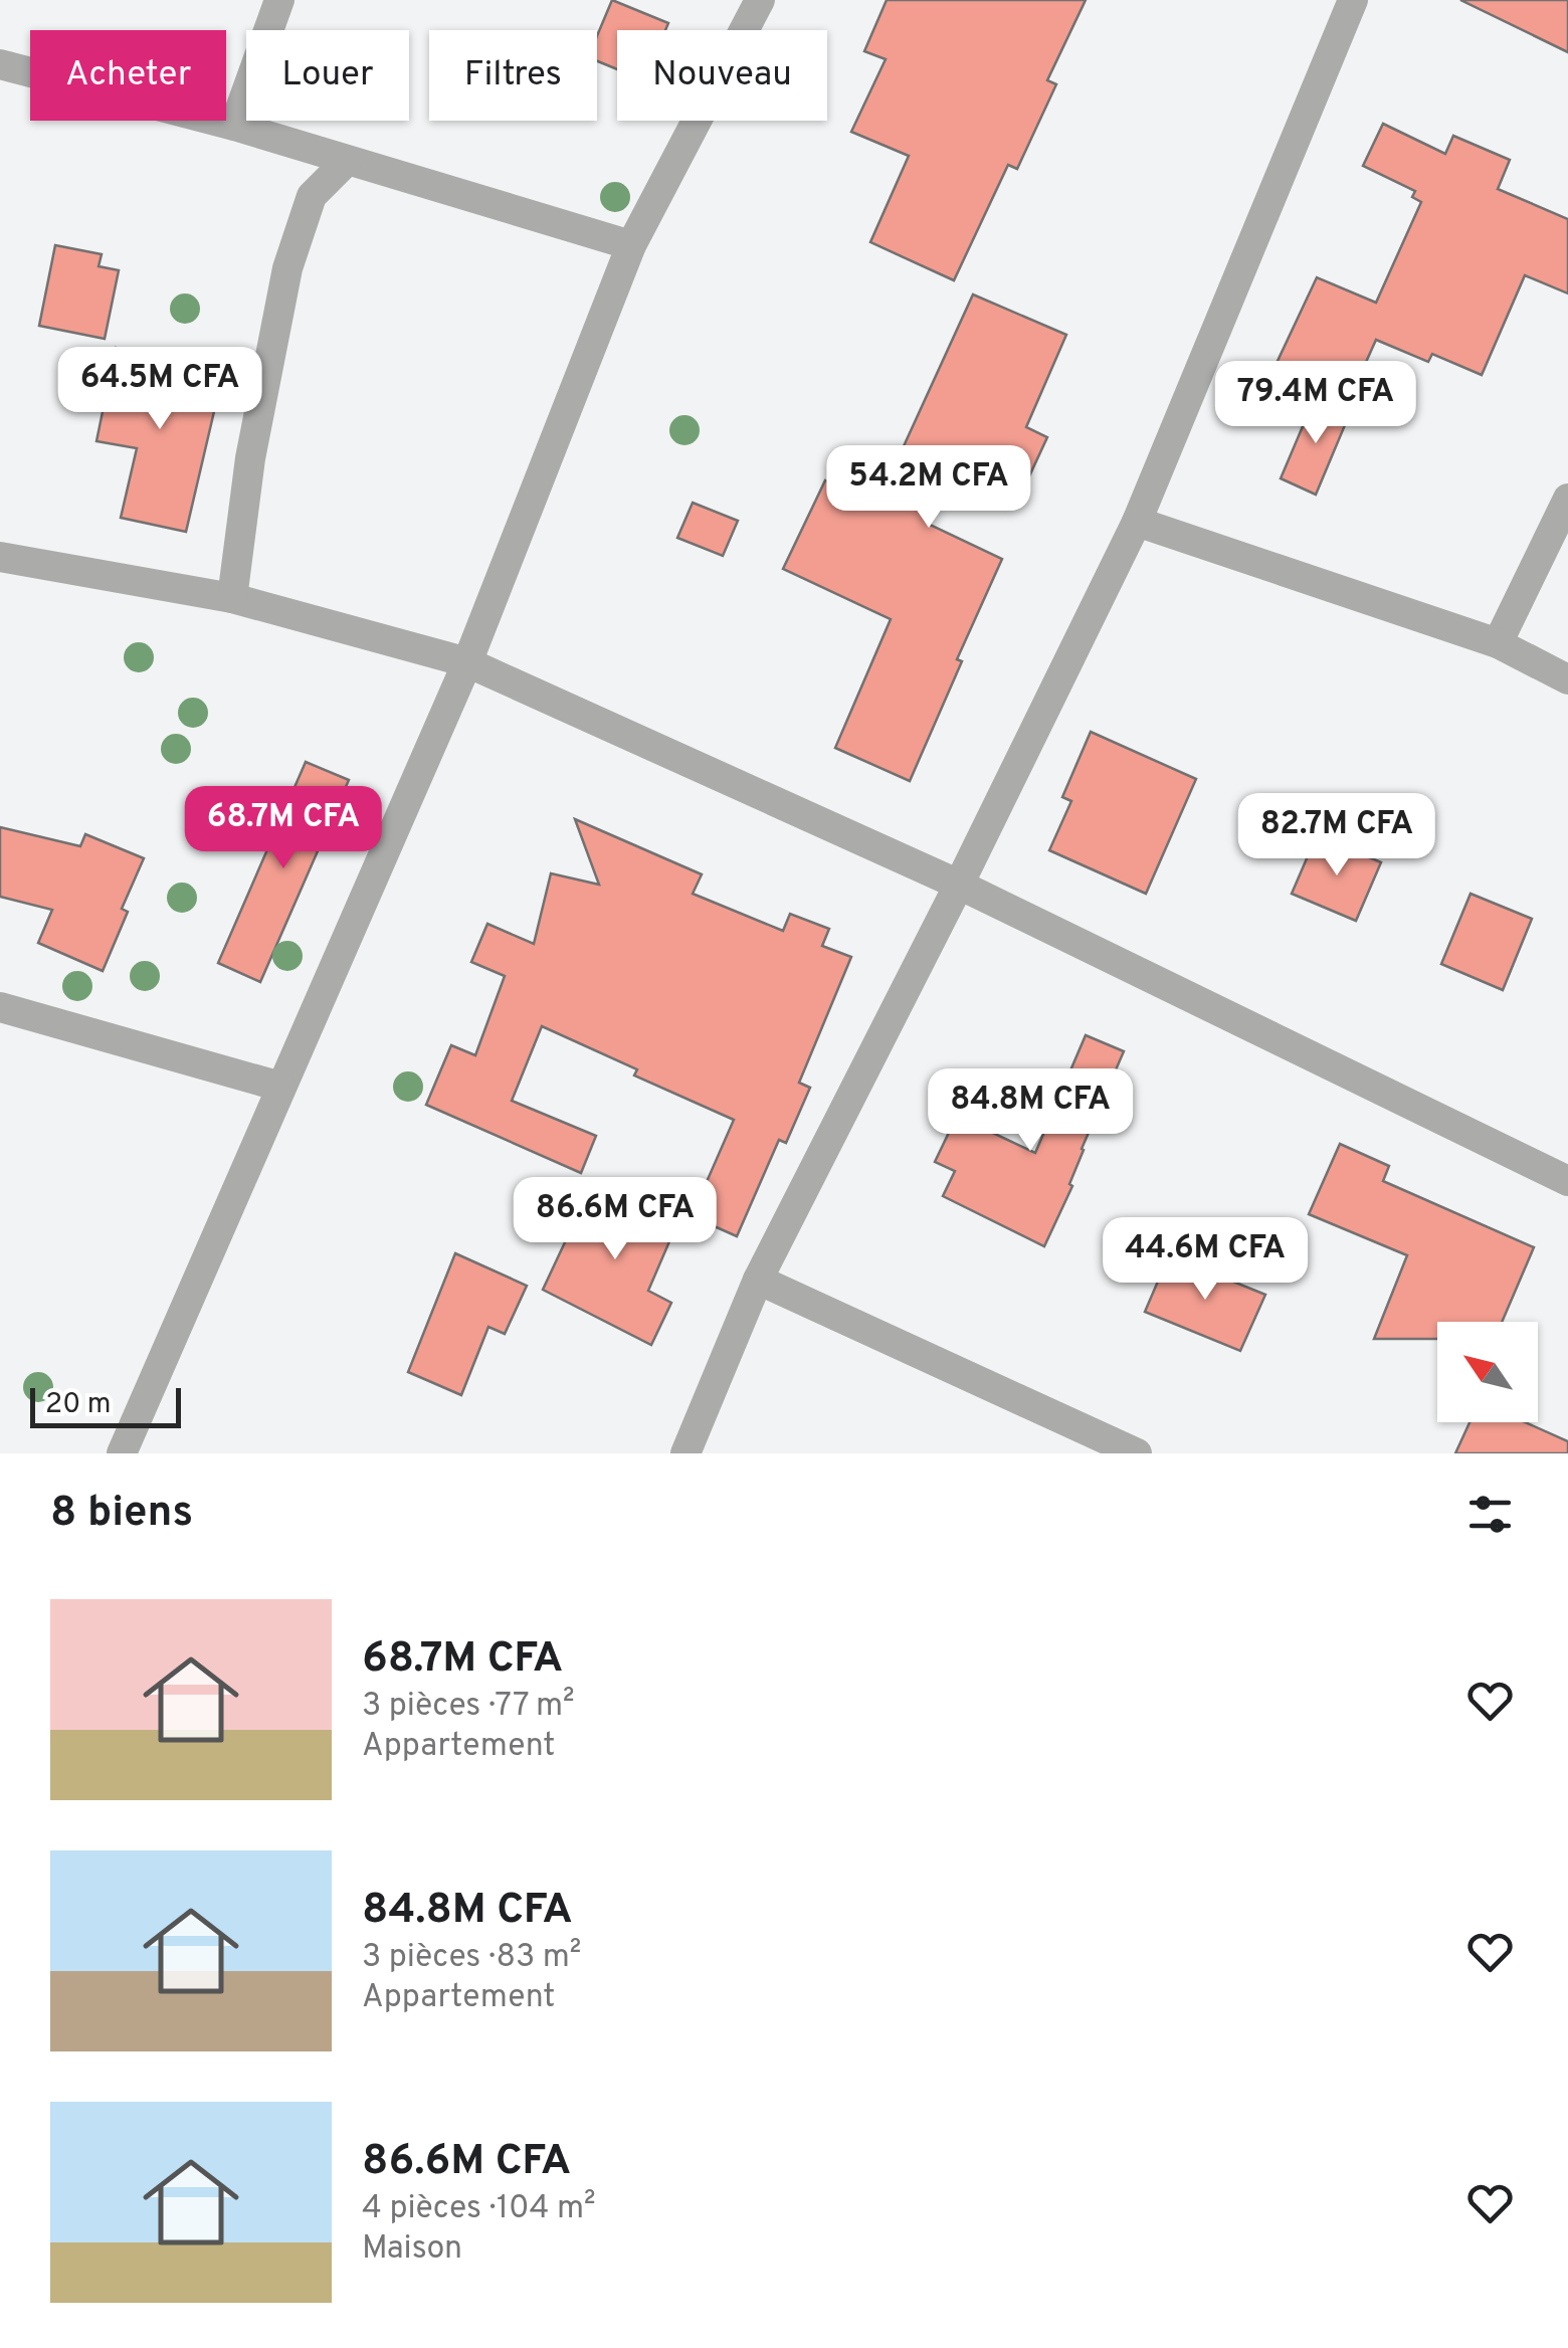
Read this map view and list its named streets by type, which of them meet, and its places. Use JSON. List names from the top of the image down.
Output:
{
  "scale_bar": "20 m",
  "north": "top left",
  "page": {
    "chip": [
      "Acheter",
      "Louer",
      "Filtres",
      "Nouveau"
    ],
    "price": [
      "64.5M CFA",
      "79.4M CFA",
      "54.2M CFA",
      "68.7M CFA",
      "82.7M CFA",
      "84.8M CFA",
      "86.6M CFA",
      "44.6M CFA"
    ],
    "scale": "20 m",
    "heading": "8 biens",
    "list": [
      {
        "name": "68.7M CFA",
        "note": "3 pièces · 77 m² · Appartement"
      },
      {
        "name": "84.8M CFA",
        "note": "3 pièces · 83 m² · Appartement"
      },
      {
        "name": "86.6M CFA",
        "note": "4 pièces · 104 m² · Maison"
      }
    ]
  }
}
